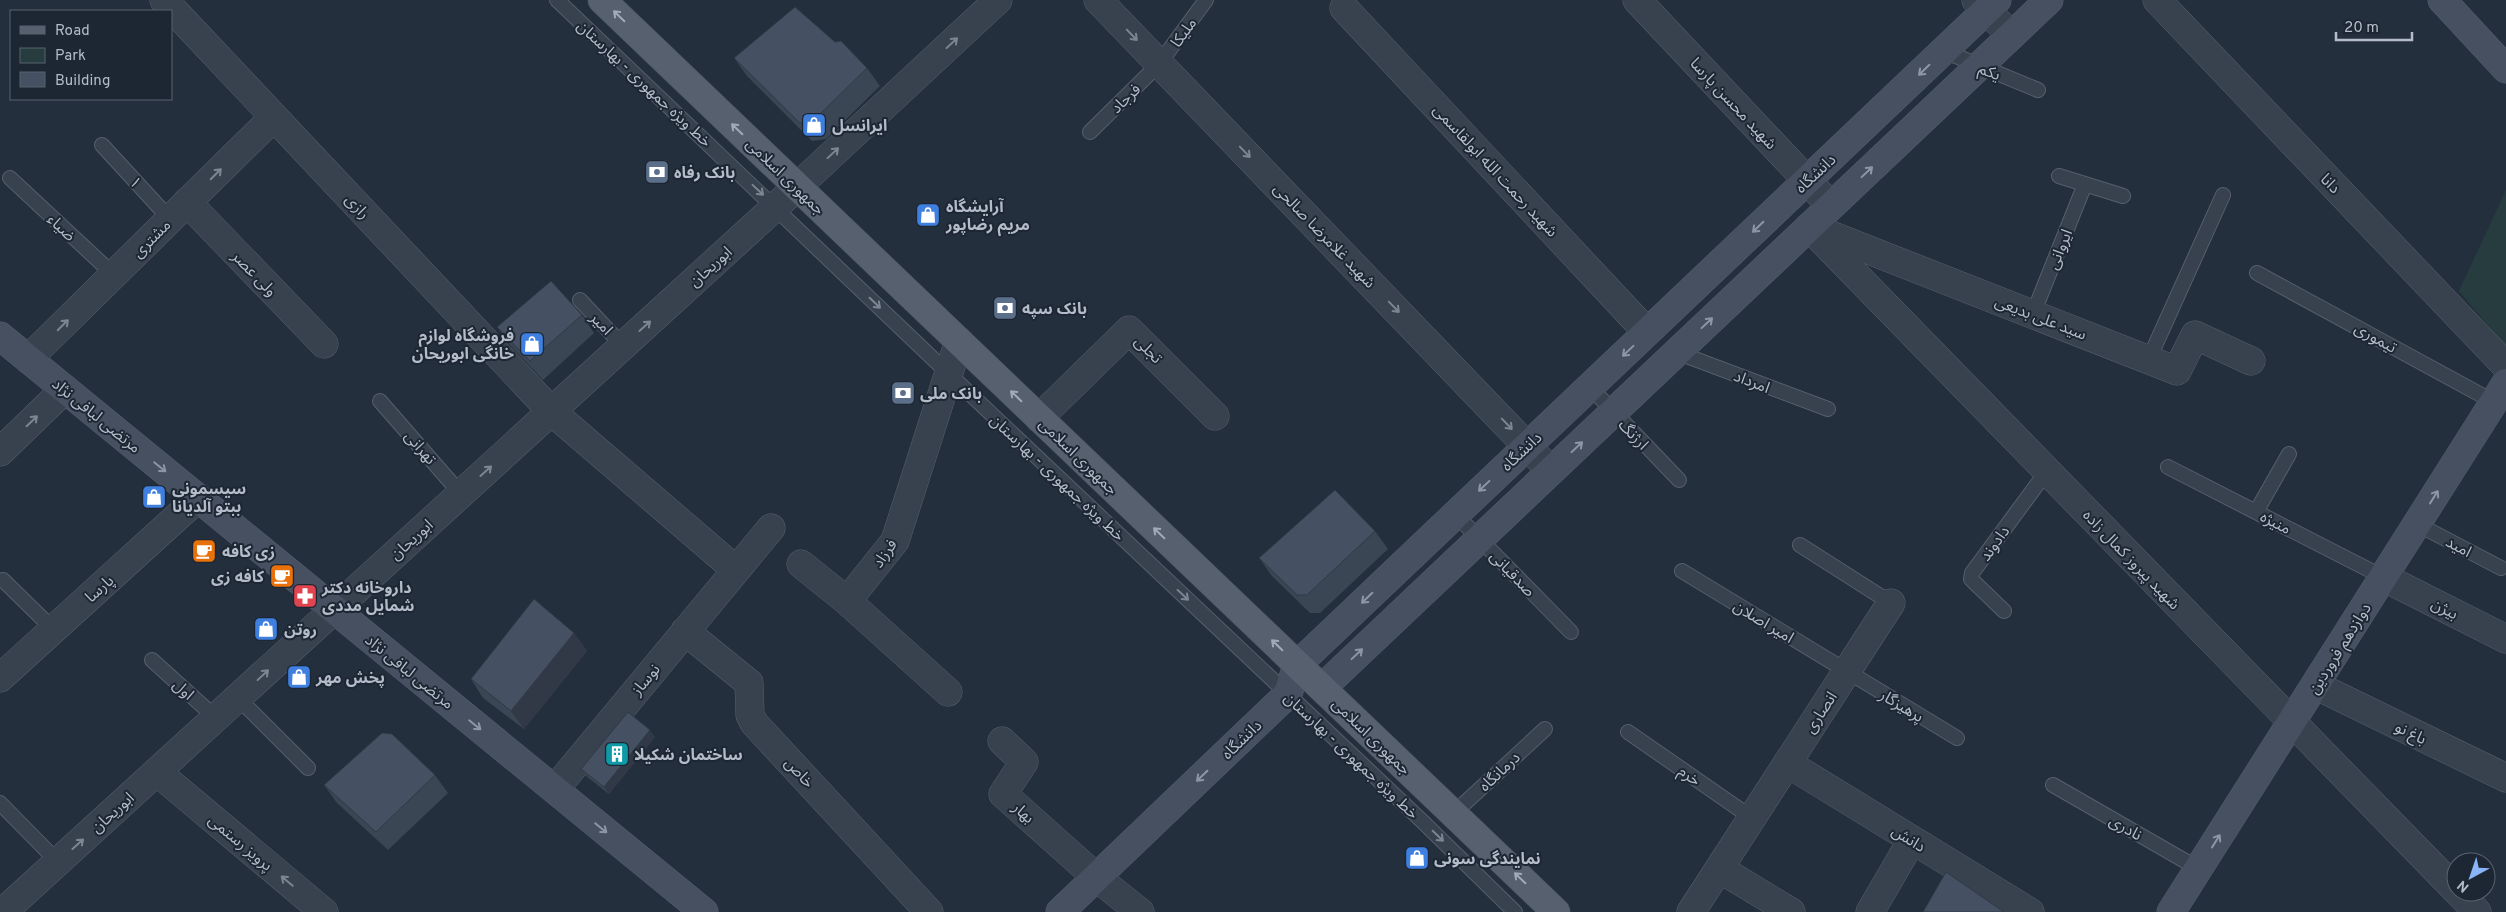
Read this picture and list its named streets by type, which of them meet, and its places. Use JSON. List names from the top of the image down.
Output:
{
  "streets": {
    "main road": [
      "دانشگاه",
      "جمهوری اسلامی",
      "مرتضی لبافی نژاد",
      "دوازدهم فروردین"
    ],
    "street": [
      "شهید محسن پارسا",
      "شهید رحمت الله ابولقاسمی",
      "دانا",
      "رازی",
      "شهید غلامرضا صالحی",
      "مشتری",
      "ابوریحان",
      "ولی عصر",
      "سید علی بدیعی",
      "تجلی",
      "فرزاد",
      "شهید پیروز کمال زاده",
      "پارسا",
      "بیژن",
      "نوساز",
      "انصاری",
      "باغ نو",
      "خاص",
      "بهار",
      "دانش",
      "پرویز رستمی"
    ],
    "lane": [
      "ملیکا",
      "یکم",
      "خط ویژه جمهوری - بهارستان",
      "فرجاد",
      "۱",
      "ضیاء",
      "ایروانی",
      "امیر",
      "تیموری",
      "امرداد",
      "ارژنگ",
      "تهرانی",
      "منیژه",
      "دادوند",
      "امید",
      "صدقیانی",
      "امیر اصلان",
      "اول",
      "پرهیزگار",
      "درمانگاه",
      "خرم",
      "نادری"
    ]
  },
  "crossings": [
    ["ملیکا", "فرجاد"],
    ["ملیکا", "شهید غلامرضا صالحی"],
    ["یکم", "دانشگاه"],
    ["خط ویژه جمهوری - بهارستان", "دانشگاه"],
    ["خط ویژه جمهوری - بهارستان", "ابوریحان"],
    ["خط ویژه جمهوری - بهارستان", "فرزاد"],
    ["فرجاد", "شهید غلامرضا صالحی"],
    ["شهید محسن پارسا", "دانشگاه"],
    ["شهید رحمت الله ابولقاسمی", "دانشگاه"],
    ["دانشگاه", "جمهوری اسلامی"],
    ["دانشگاه", "شهید غلامرضا صالحی"],
    ["دانشگاه", "ارژنگ"],
    ["دانشگاه", "صدقیانی"],
    ["دانشگاه", "بهار"],
    ["جمهوری اسلامی", "ابوریحان"],
    ["جمهوری اسلامی", "تجلی"],
    ["جمهوری اسلامی", "فرزاد"],
    ["جمهوری اسلامی", "درمانگاه"],
    ["۱", "مشتری"],
    ["۱", "ولی عصر"],
    ["رازی", "مشتری"],
    ["رازی", "ابوریحان"],
    ["ضیاء", "مشتری"],
    ["مشتری", "ولی عصر"],
    ["مشتری", "مرتضی لبافی نژاد"],
    ["ایروانی", "سید علی بدیعی"],
    ["ابوریحان", "امیر"],
    ["ابوریحان", "مرتضی لبافی نژاد"],
    ["ابوریحان", "تهرانی"],
    ["ابوریحان", "اول"],
    ["ابوریحان", "پرویز رستمی"],
    ["سید علی بدیعی", "شهید پیروز کمال زاده"],
    ["تیموری", "دوازدهم فروردین"],
    ["مرتضی لبافی نژاد", "پارسا"],
    ["مرتضی لبافی نژاد", "نوساز"],
    ["منیژه", "بیژن"],
    ["منیژه", "دوازدهم فروردین"],
    ["دادوند", "شهید پیروز کمال زاده"],
    ["امید", "دوازدهم فروردین"],
    ["شهید پیروز کمال زاده", "دوازدهم فروردین"],
    ["بیژن", "دوازدهم فروردین"],
    ["امیر اصلان", "پرهیزگار"],
    ["امیر اصلان", "انصاری"],
    ["دوازدهم فروردین", "باغ نو"],
    ["دوازدهم فروردین", "نادری"],
    ["نوساز", "خاص"],
    ["پرهیزگار", "انصاری"],
    ["انصاری", "خرم"],
    ["انصاری", "دانش"]
  ],
  "one_way": [
    "خط ویژه جمهوری - بهارستان",
    "جمهوری اسلامی",
    "شهید غلامرضا صالحی",
    "مشتری",
    "ابوریحان",
    "مرتضی لبافی نژاد",
    "دوازدهم فروردین",
    "پرویز رستمی"
  ],
  "places": {
    "shop": [
      "ایرانسل",
      "آرایشگاه مریم رضاپور",
      "فروشگاه لوازم خانگی ابوریحان",
      "سیسمونی ببتو آلدیانا",
      "روتن",
      "پخش مهر",
      "نمایندگی سونی"
    ],
    "bank": ["بانک رفاه", "بانک سپه", "بانک ملی"],
    "cafe": ["زی کافه", "کافه زی"],
    "pharmacy": ["داروخانه دکتر شمایل مددی"],
    "building": ["ساختمان شکیلا"]
  },
  "legend": ["Road", "Park", "Building"],
  "scale_bar": "20 m",
  "north": "bottom left"
}
